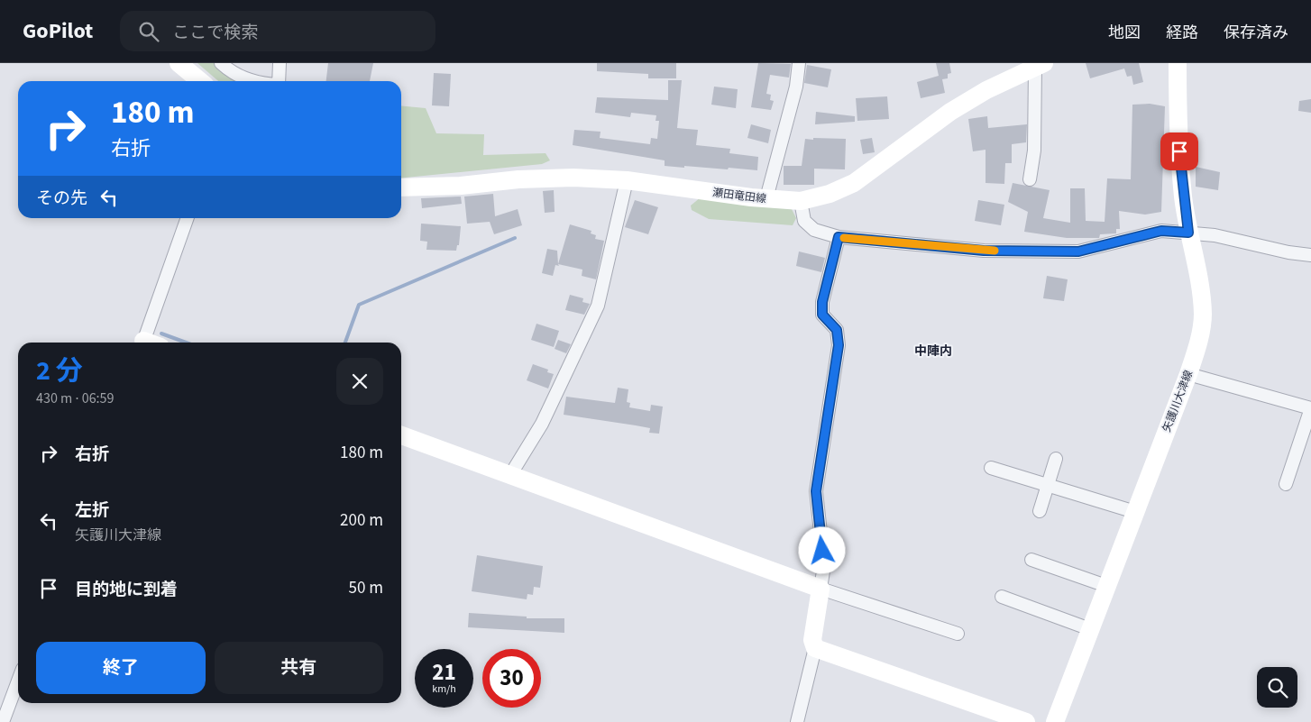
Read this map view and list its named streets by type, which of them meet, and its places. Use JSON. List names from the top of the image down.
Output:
{
  "streets": {
    "main road": ["瀬田竜田線", "矢護川大津線"]
  },
  "districts": ["中陣内"],
  "page": {
    "header": "GoPilot",
    "search": "ここで検索",
    "nav": ["地図", "経路", "保存済み"],
    "turn": ["180 m", "右折"],
    "then": "その先",
    "heading": ["2 分", "430 m · 06:59"],
    "list": [
      {
        "name": "右折",
        "value": "180 m"
      },
      {
        "name": "左折",
        "note": "矢護川大津線",
        "value": "200 m"
      },
      {
        "name": "目的地に到着",
        "value": "50 m"
      }
    ],
    "buttons": ["終了", "共有"],
    "speed": "21 km/h",
    "limit": "30"
  }
}
